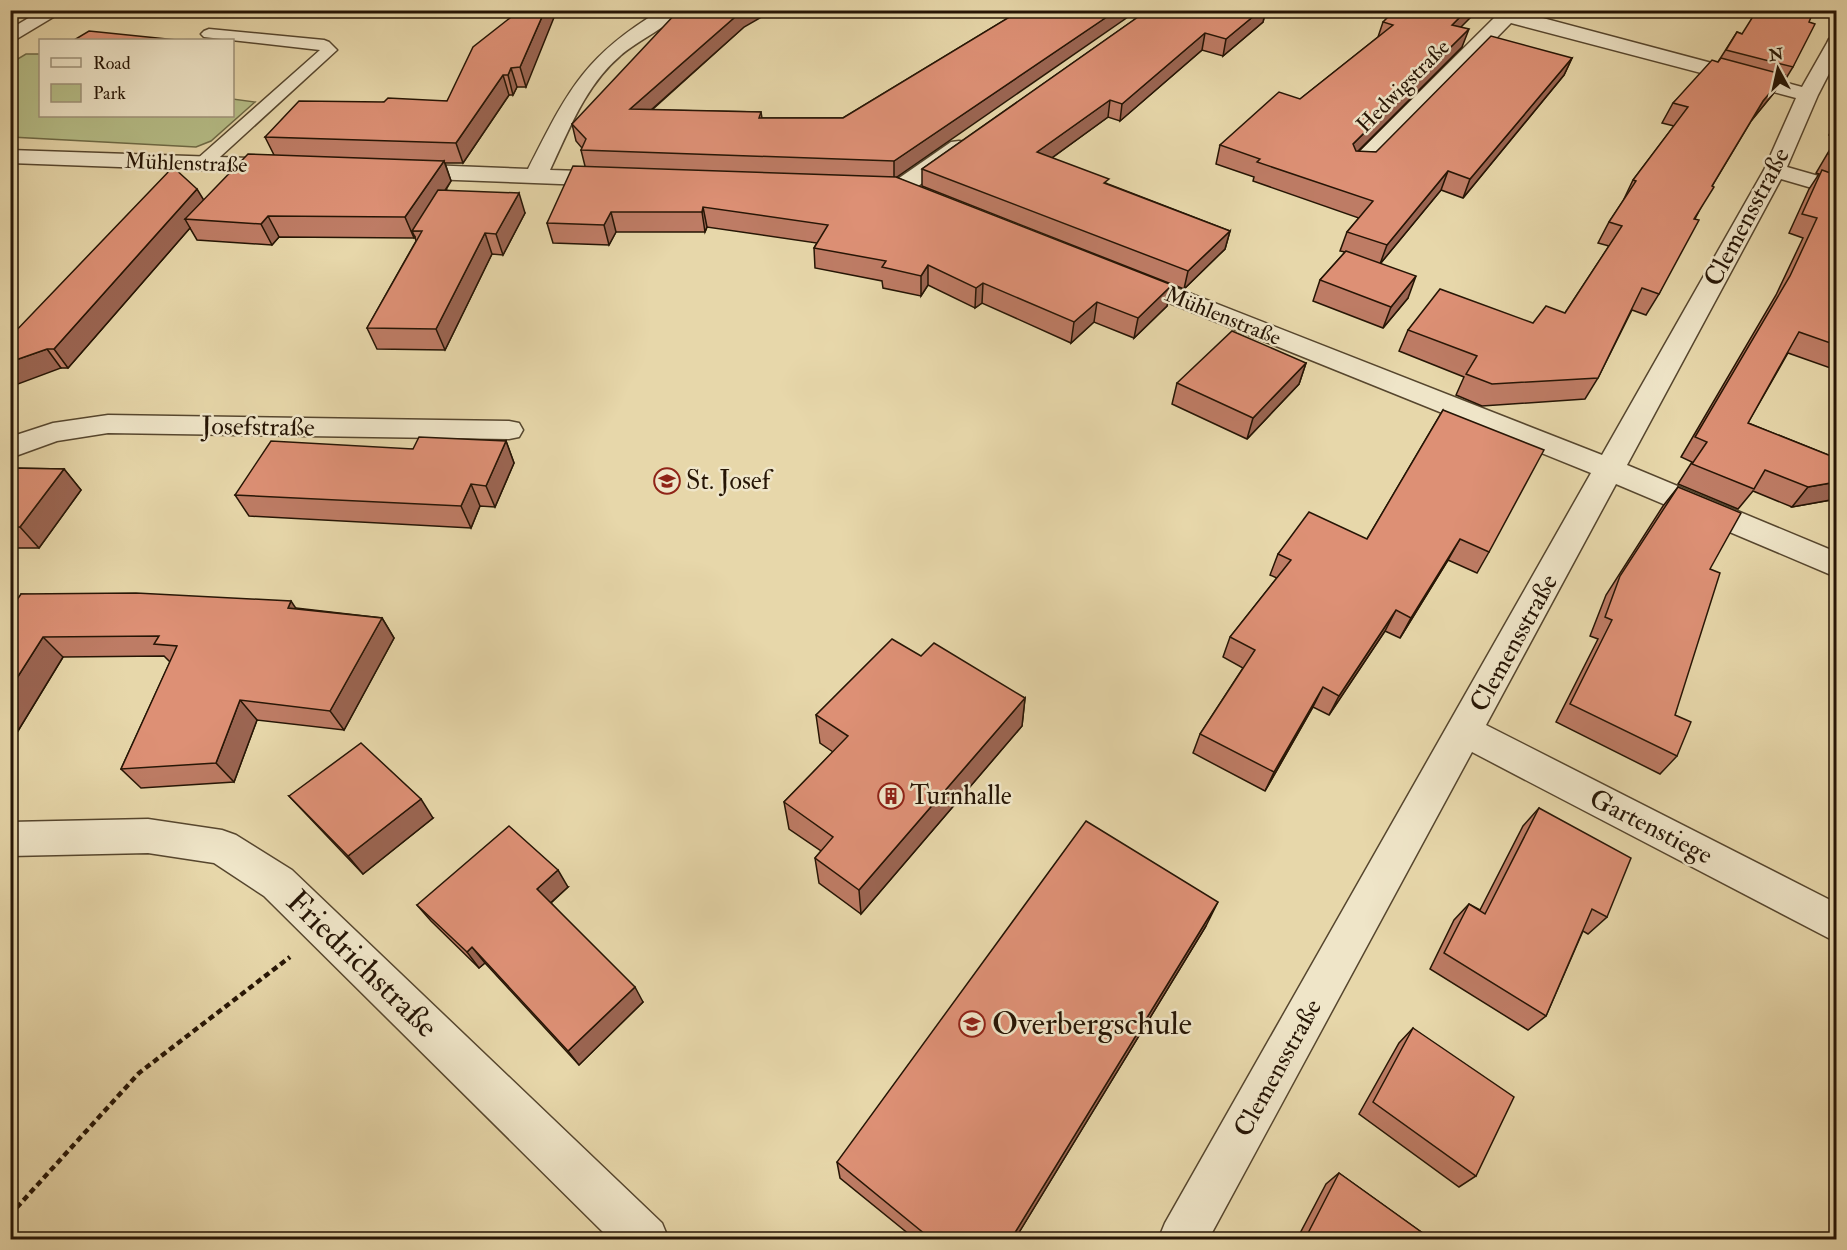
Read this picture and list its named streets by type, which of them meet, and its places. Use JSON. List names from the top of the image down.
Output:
{
  "streets": {
    "street": [
      "Hedwigstraße",
      "Mühlenstraße",
      "Clemensstraße",
      "Josefstraße",
      "Gartenstiege",
      "Friedrichstraße"
    ]
  },
  "crossings": [
    ["Hedwigstraße", "Clemensstraße"],
    ["Mühlenstraße", "Clemensstraße"],
    ["Clemensstraße", "Gartenstiege"]
  ],
  "places": {
    "school or university": ["St. Josef", "Overbergschule"],
    "building": ["Turnhalle"]
  },
  "legend": ["Road", "Park"],
  "north": "top"
}
